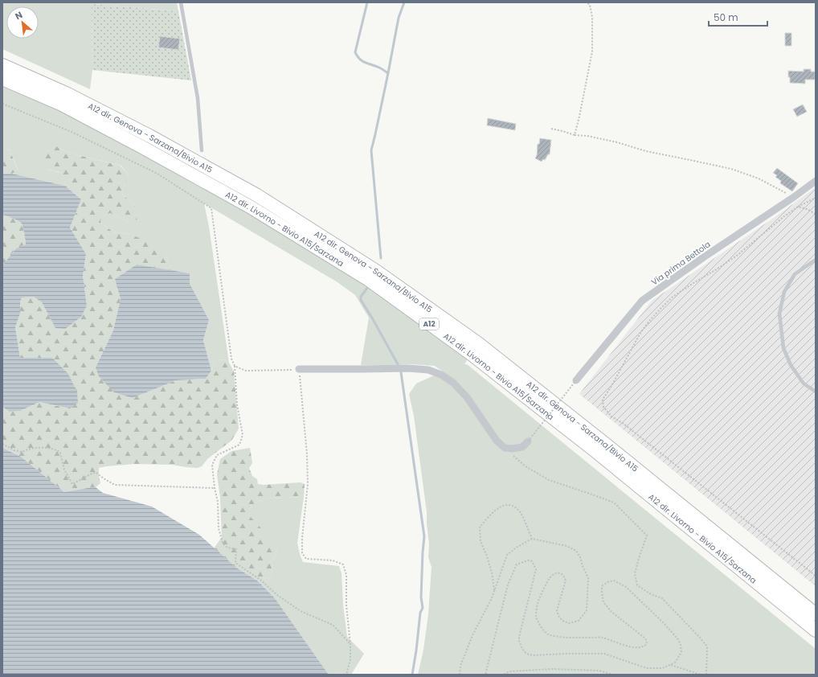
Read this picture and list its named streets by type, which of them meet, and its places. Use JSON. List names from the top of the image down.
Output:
{
  "streets": {
    "highway": ["A12 dir. Genova - Sarzana/Bivio A15", "A12 dir. Livorno - Bivio A15/Sarzana", "A12"],
    "street": ["Via prima Bettola"]
  },
  "scale_bar": "50 m",
  "north": "top left"
}
